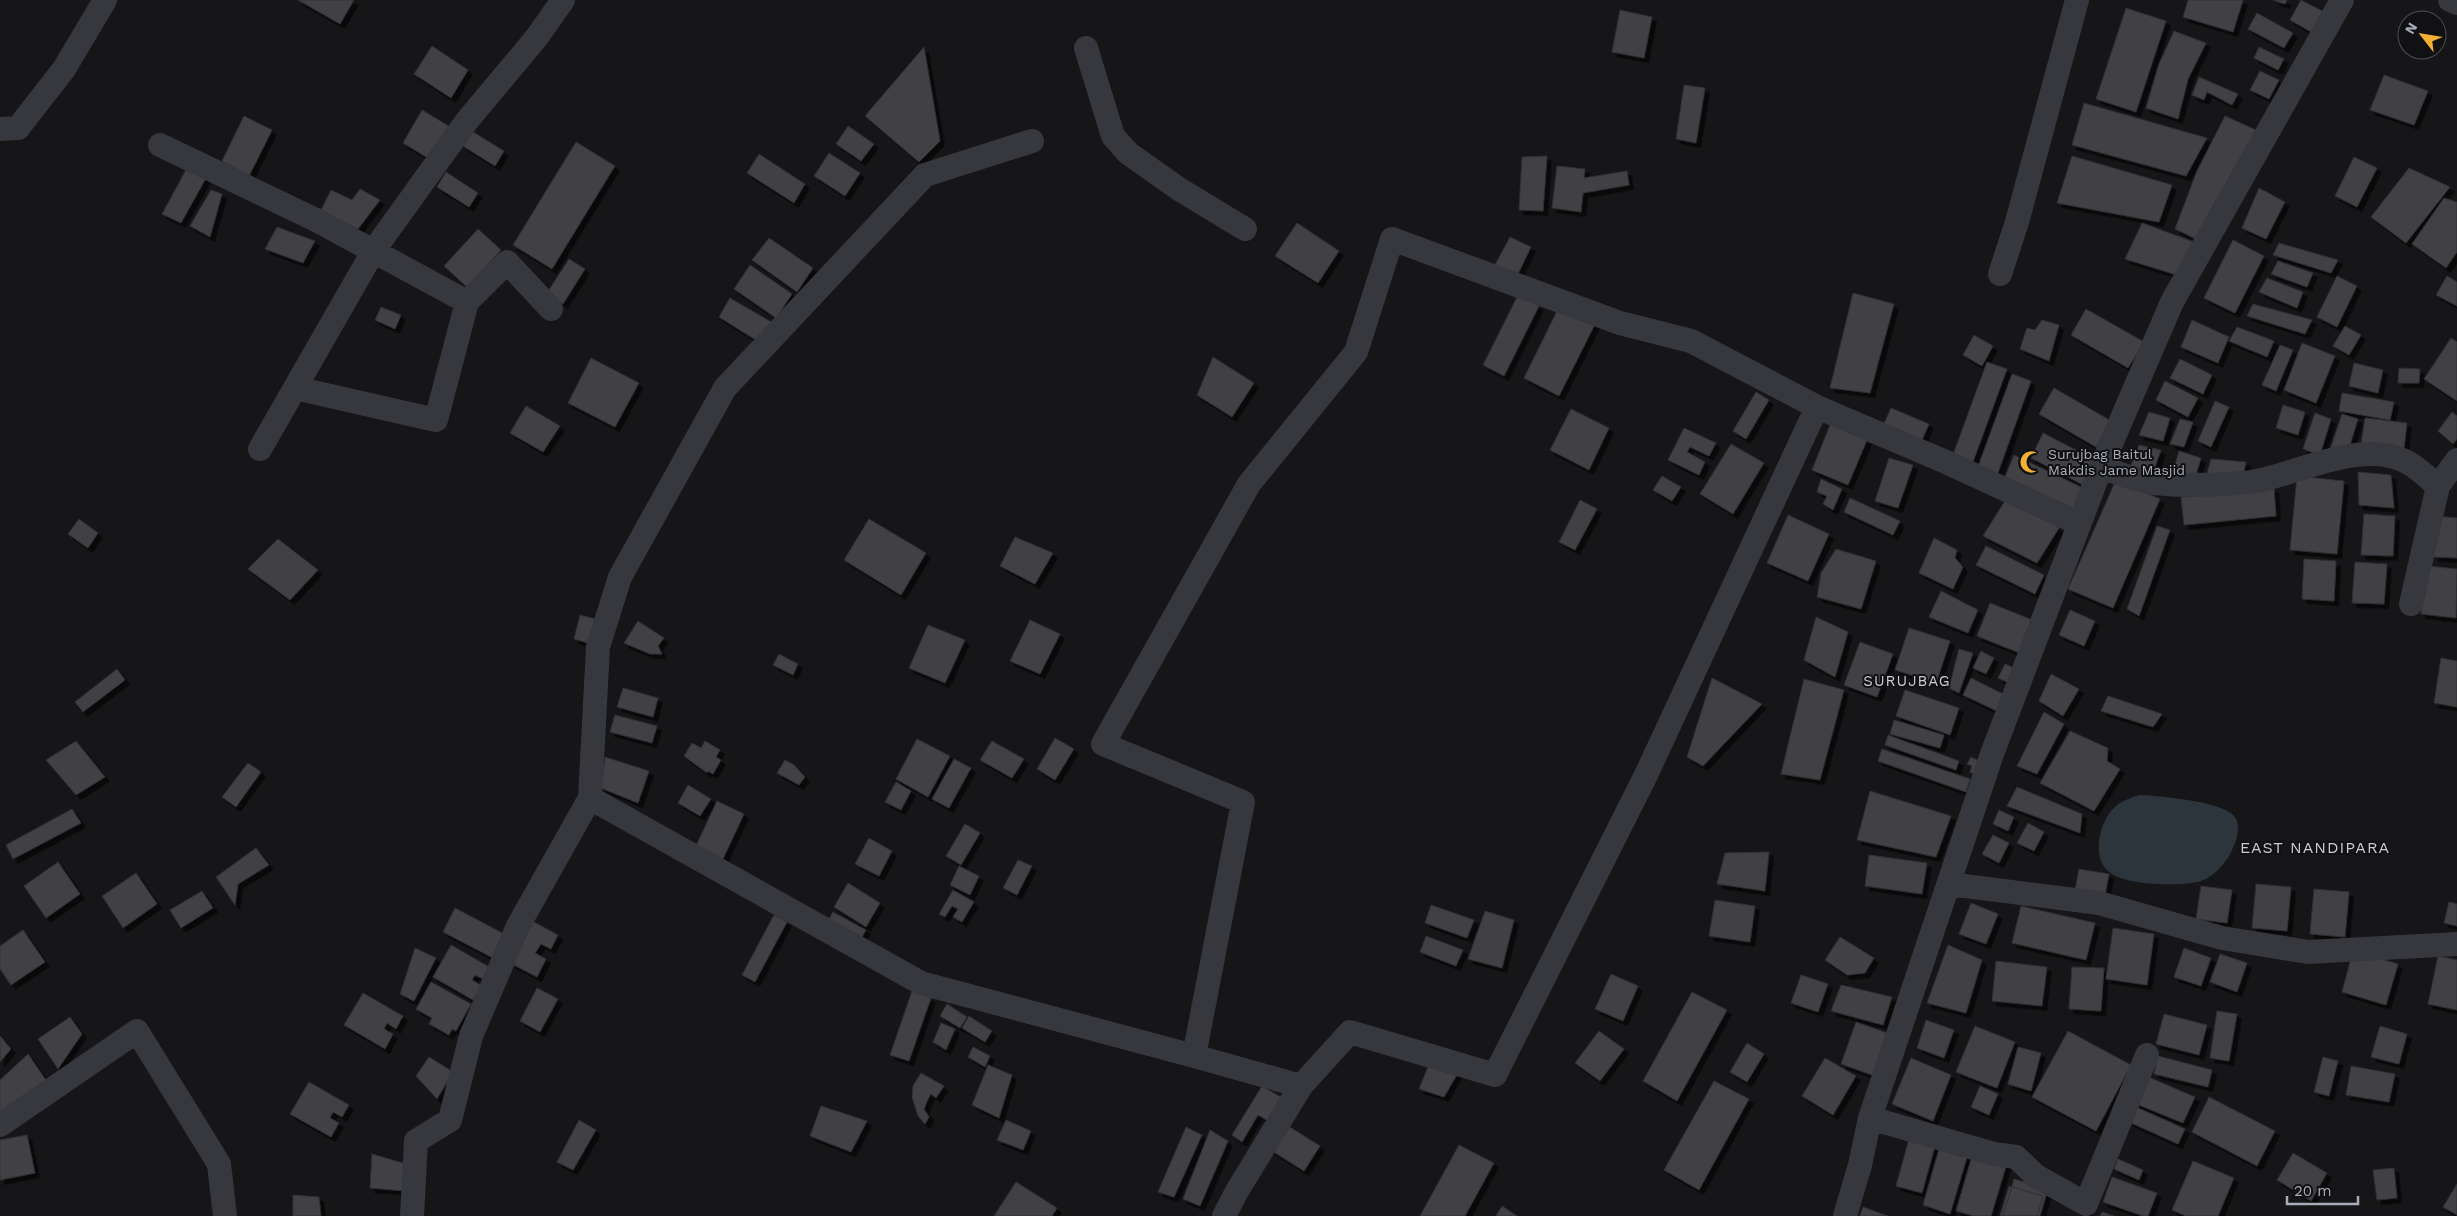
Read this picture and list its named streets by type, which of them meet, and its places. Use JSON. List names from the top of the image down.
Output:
{
  "districts": ["SURUJBAG", "EAST NANDIPARA"],
  "places": {
    "mosque": ["Surujbag Baitul Makdis Jame Masjid"]
  },
  "scale_bar": "20 m",
  "north": "top left"
}
